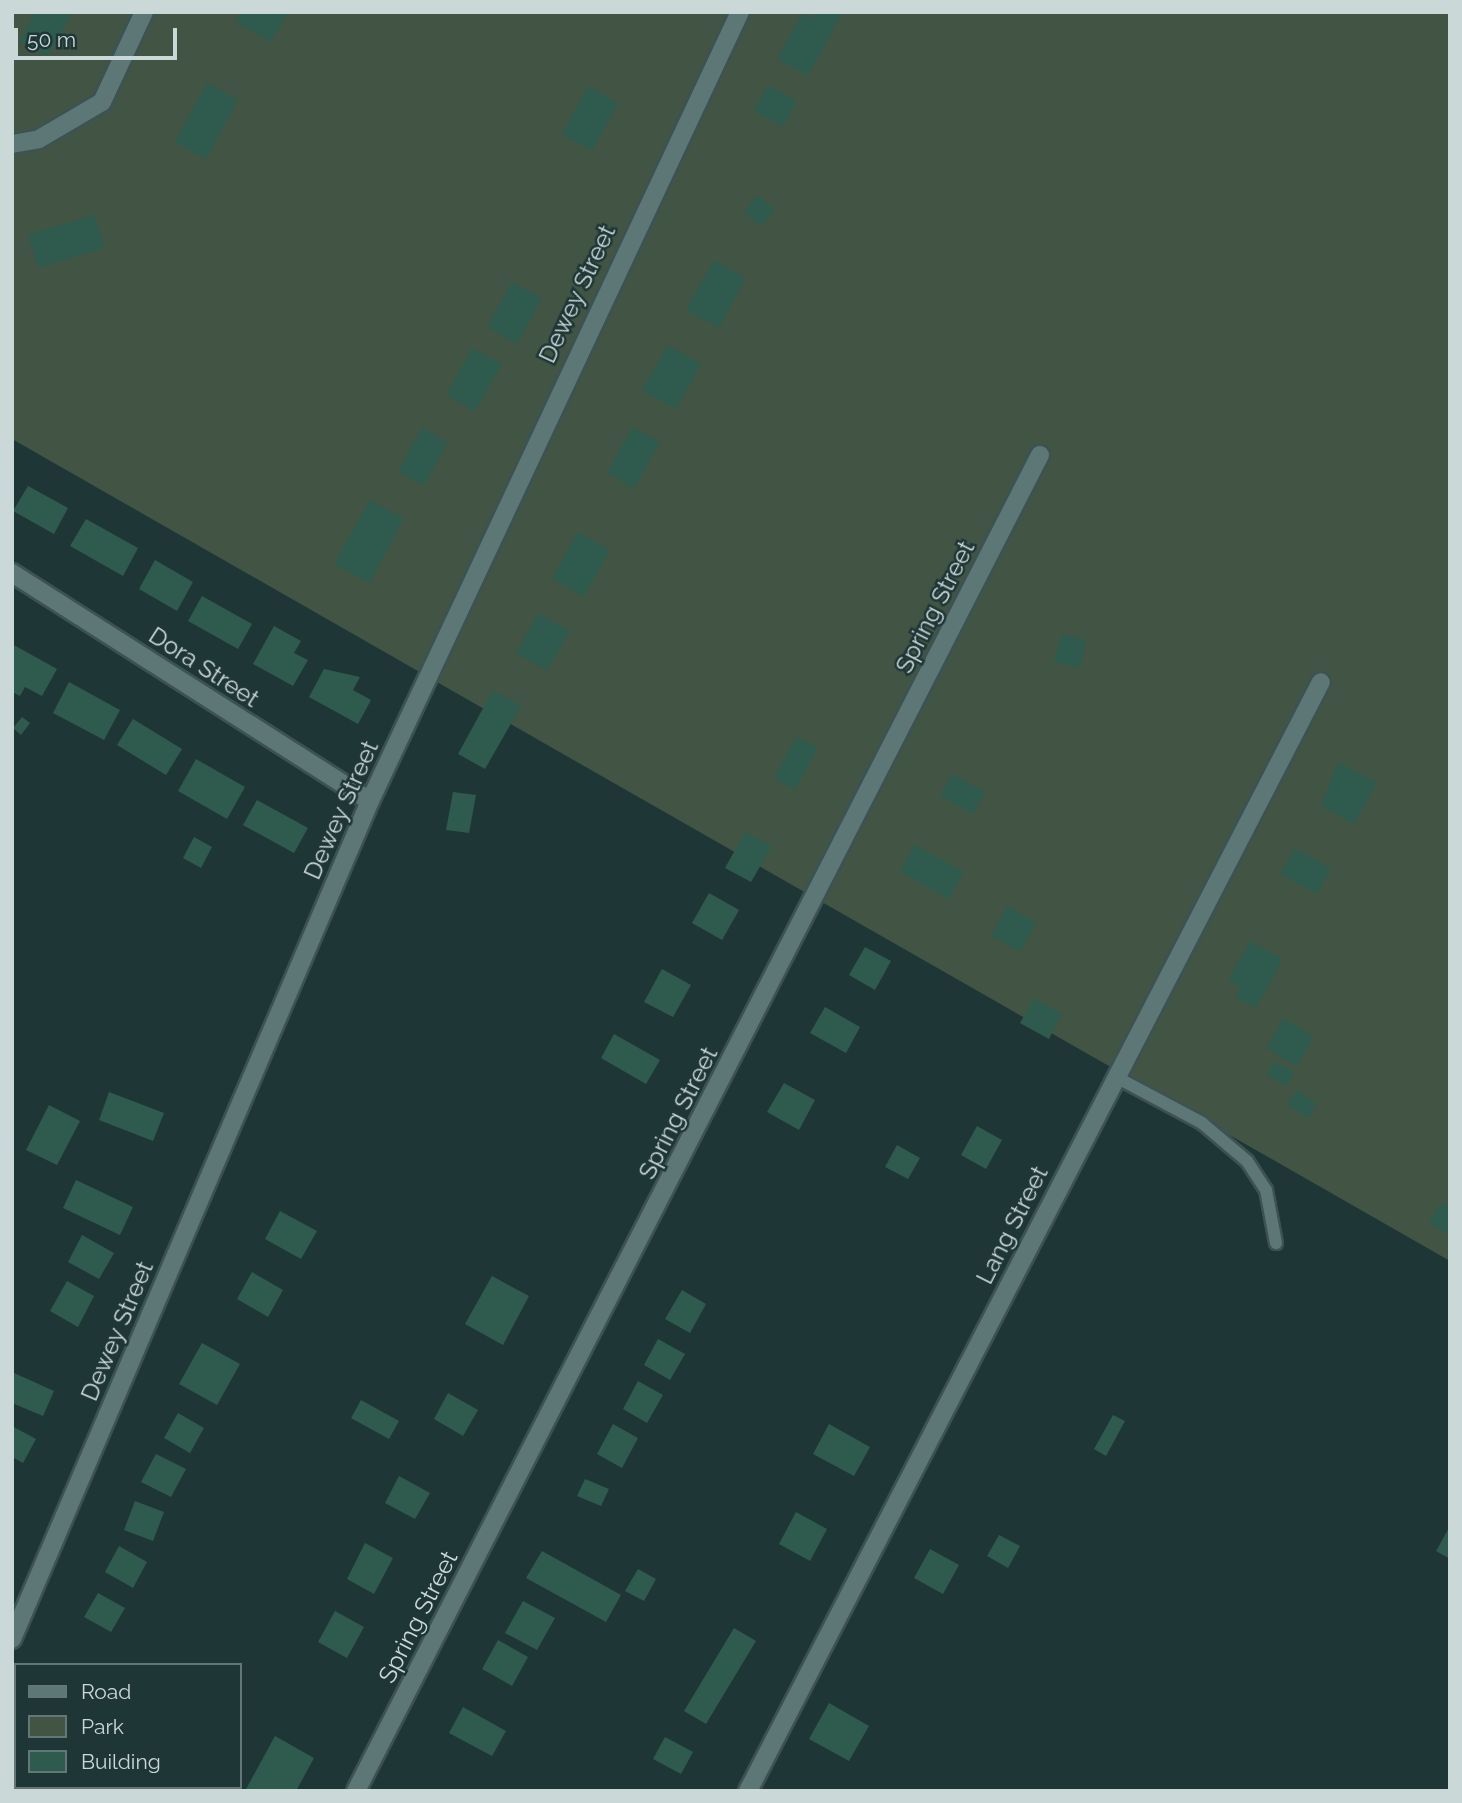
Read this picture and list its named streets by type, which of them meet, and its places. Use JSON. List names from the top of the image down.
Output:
{
  "streets": {
    "street": [
      "Dewey Street",
      "Spring Street",
      "Dora Street",
      "Lang Street"
    ]
  },
  "crossings": [
    ["Dewey Street", "Dora Street"]
  ],
  "legend": ["Road", "Park", "Building"],
  "scale_bar": "50 m"
}
